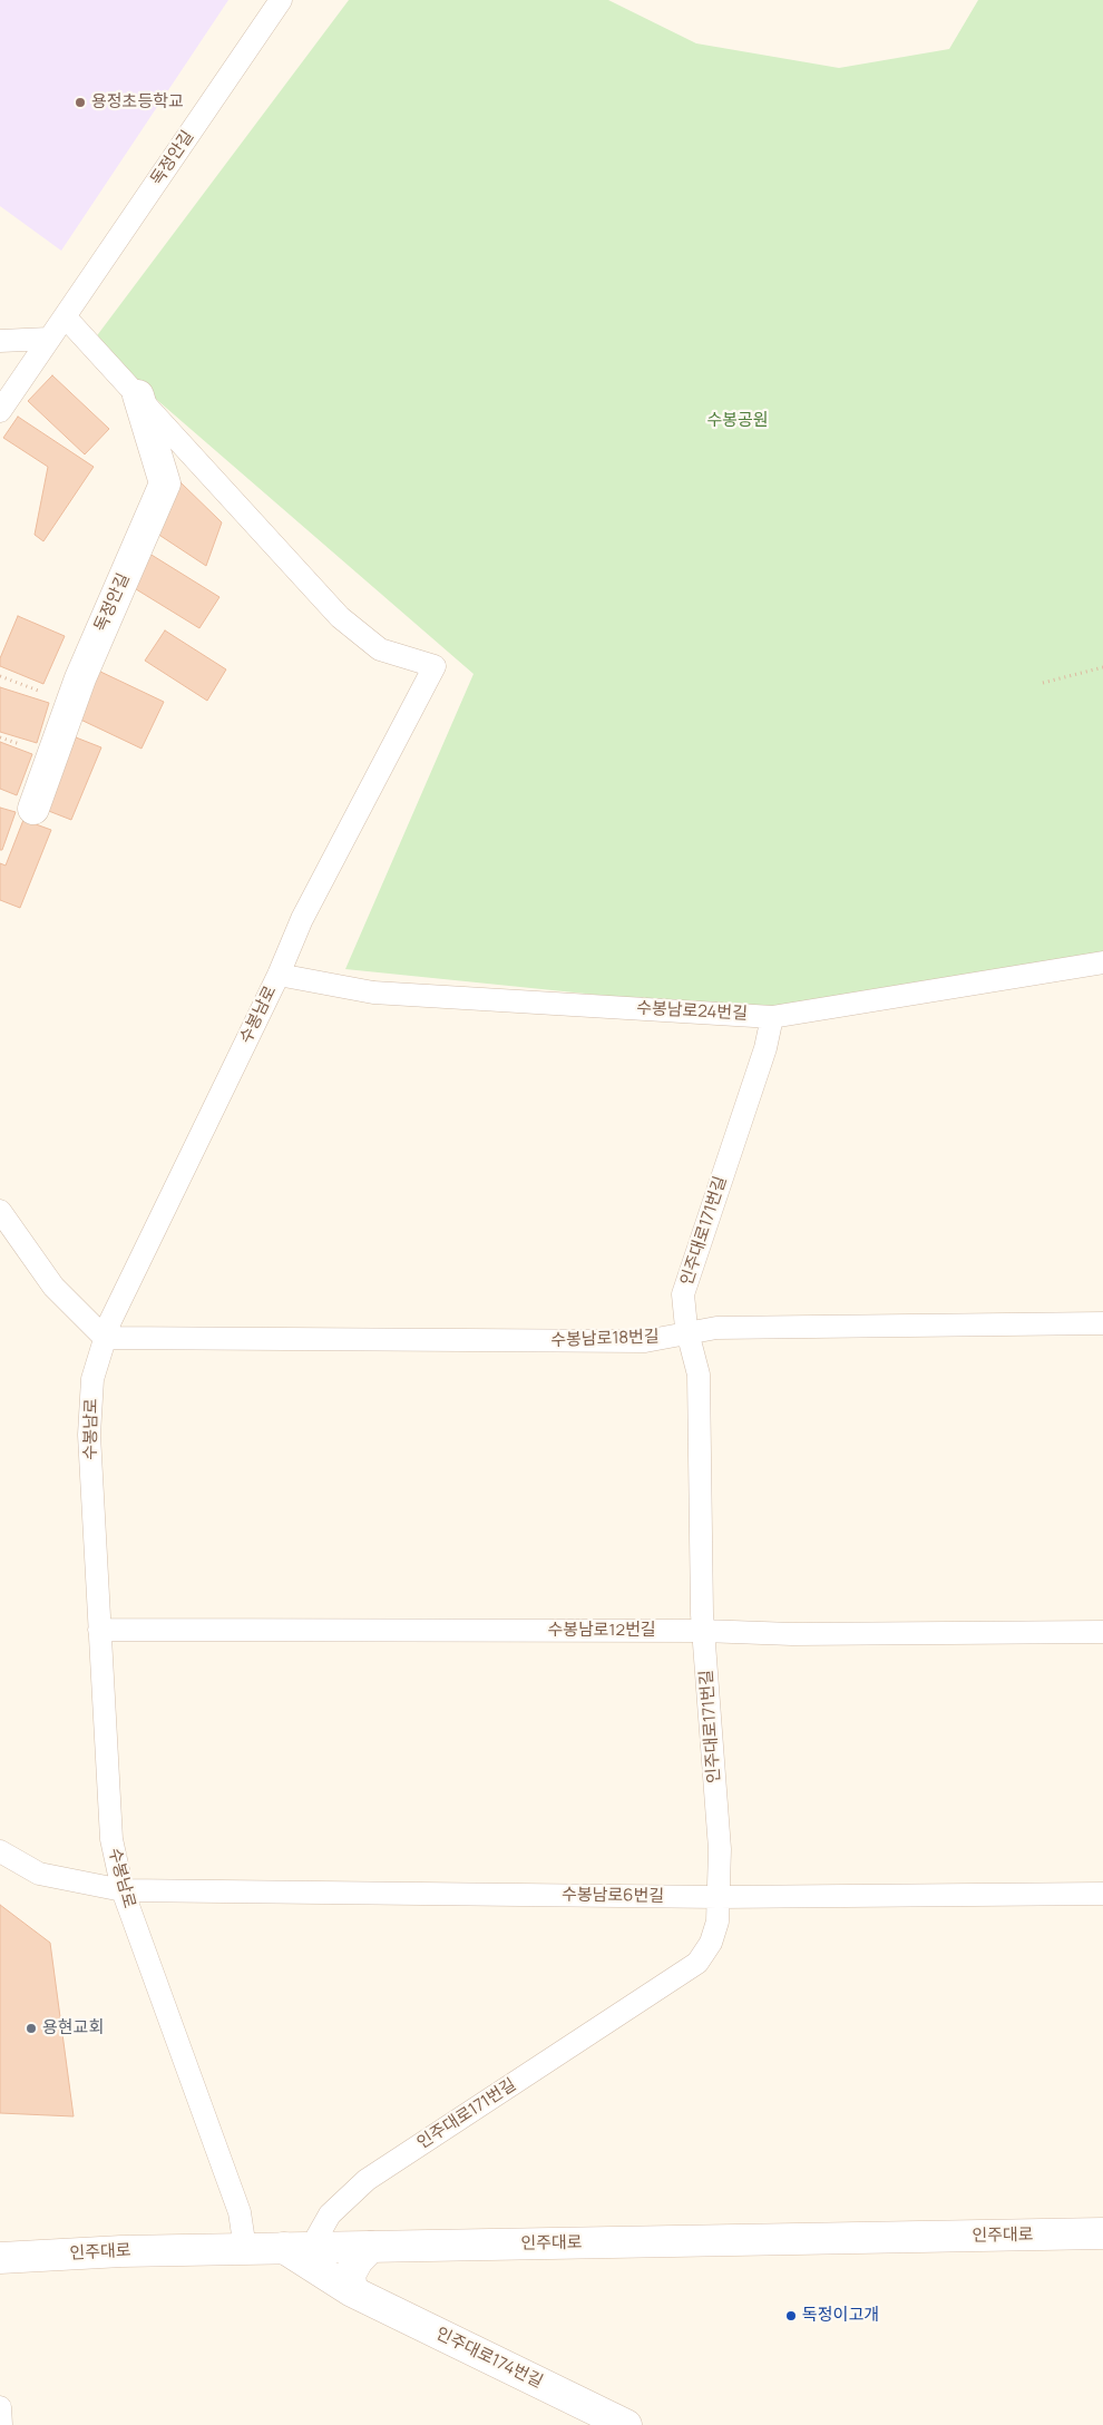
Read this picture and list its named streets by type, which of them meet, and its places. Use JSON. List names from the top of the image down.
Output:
{
  "streets": {
    "main road": ["독정안길", "인주대로", "인주대로174번길"],
    "lane": [
      "수봉남로24번길",
      "수봉남로",
      "인주대로171번길",
      "수봉남로18번길",
      "수봉남로12번길",
      "수봉남로6번길"
    ]
  },
  "crossings": [
    ["독정안길", "수봉남로"],
    ["수봉남로24번길", "수봉남로"],
    ["수봉남로24번길", "인주대로171번길"],
    ["수봉남로", "수봉남로18번길"],
    ["수봉남로", "수봉남로12번길"],
    ["수봉남로", "수봉남로6번길"],
    ["수봉남로", "인주대로"],
    ["인주대로171번길", "수봉남로18번길"],
    ["인주대로171번길", "수봉남로12번길"],
    ["인주대로171번길", "수봉남로6번길"],
    ["인주대로171번길", "인주대로"],
    ["인주대로171번길", "인주대로174번길"],
    ["인주대로", "인주대로174번길"]
  ],
  "parks": ["수봉공원"],
  "places": ["용정초등학교", "용현교회", "독정이고개"]
}
